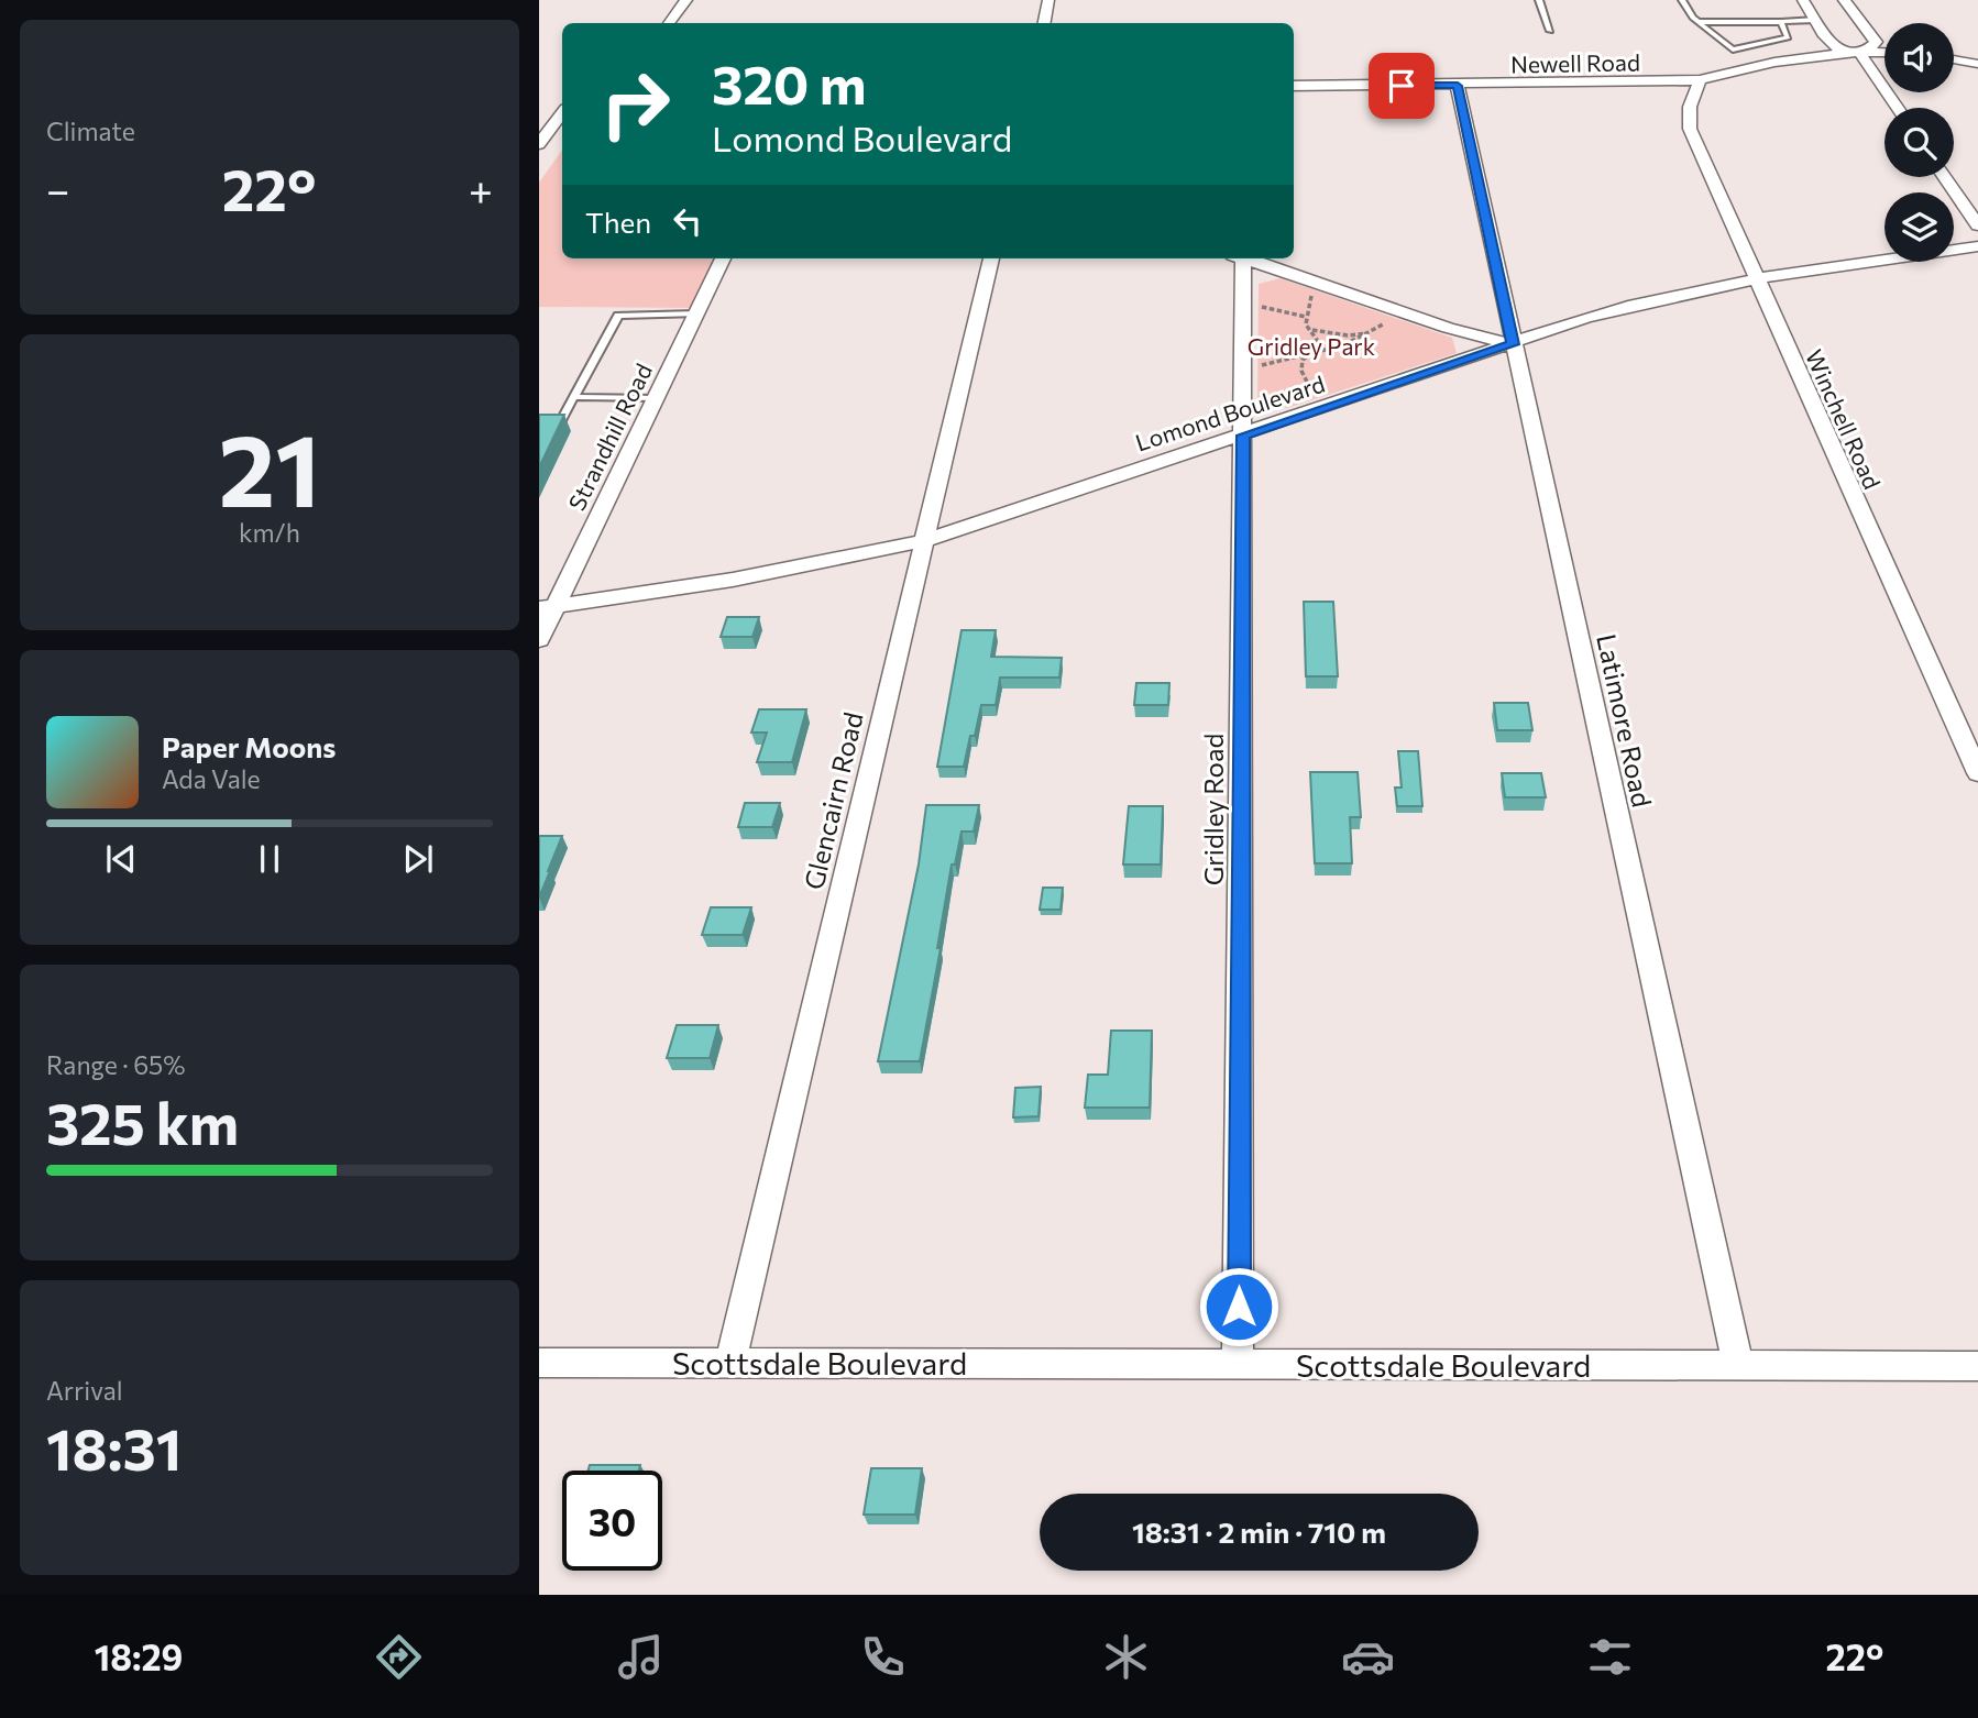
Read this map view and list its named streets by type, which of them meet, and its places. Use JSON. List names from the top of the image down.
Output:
{
  "streets": {
    "street": [
      "Newell Road",
      "Lomond Boulevard",
      "Winchell Road",
      "Strandhill Road",
      "Latimore Road",
      "Glencairn Road",
      "Gridley Road",
      "Scottsdale Boulevard"
    ]
  },
  "crossings": [
    ["Newell Road", "Winchell Road"],
    ["Newell Road", "Latimore Road"],
    ["Lomond Boulevard", "Winchell Road"],
    ["Lomond Boulevard", "Strandhill Road"],
    ["Lomond Boulevard", "Latimore Road"],
    ["Lomond Boulevard", "Glencairn Road"],
    ["Lomond Boulevard", "Gridley Road"],
    ["Latimore Road", "Scottsdale Boulevard"],
    ["Glencairn Road", "Scottsdale Boulevard"],
    ["Gridley Road", "Scottsdale Boulevard"]
  ],
  "parks": ["Gridley Park"],
  "page": {
    "tile": [
      "Climate",
      ["21", "km/h"],
      ["Range · 65%", "325 km"],
      ["Arrival", "18:31"]
    ],
    "turn": ["320 m", "Lomond Boulevard"],
    "heat": ["−", "22°", "+"],
    "then": "Then",
    "song": ["Paper Moons", "Ada Vale"],
    "limit": "30",
    "trip": "18:31 · 2 min · 710 m",
    "tabs": ["18:29", "22°"]
  }
}
